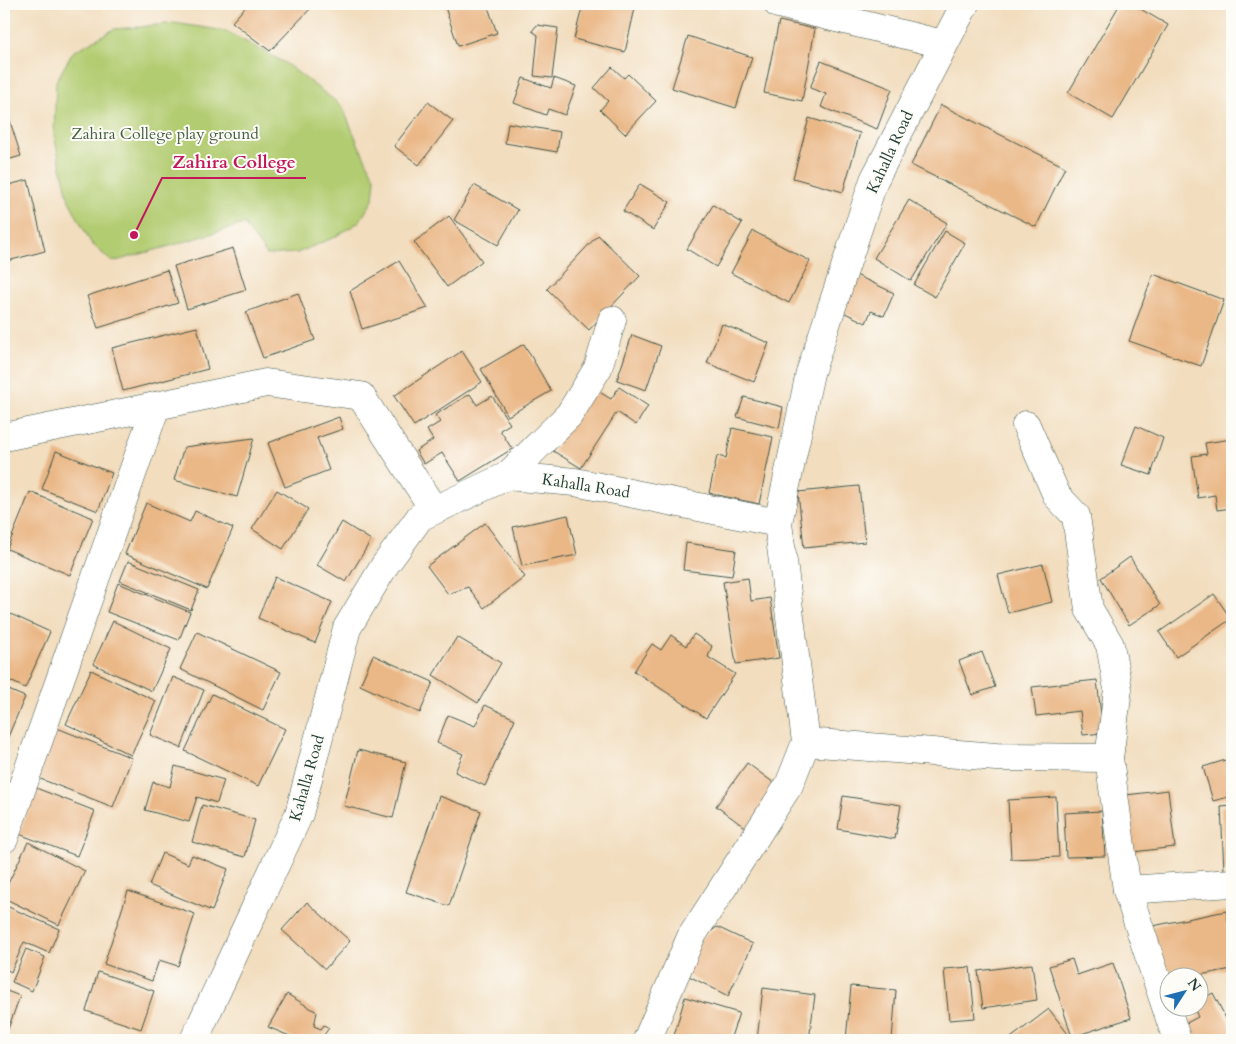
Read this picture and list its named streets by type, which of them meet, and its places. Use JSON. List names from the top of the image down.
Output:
{
  "streets": {
    "street": ["Kahalla Road"]
  },
  "parks": ["Zahira College play ground"],
  "places": ["Zahira College"],
  "north": "top right"
}
